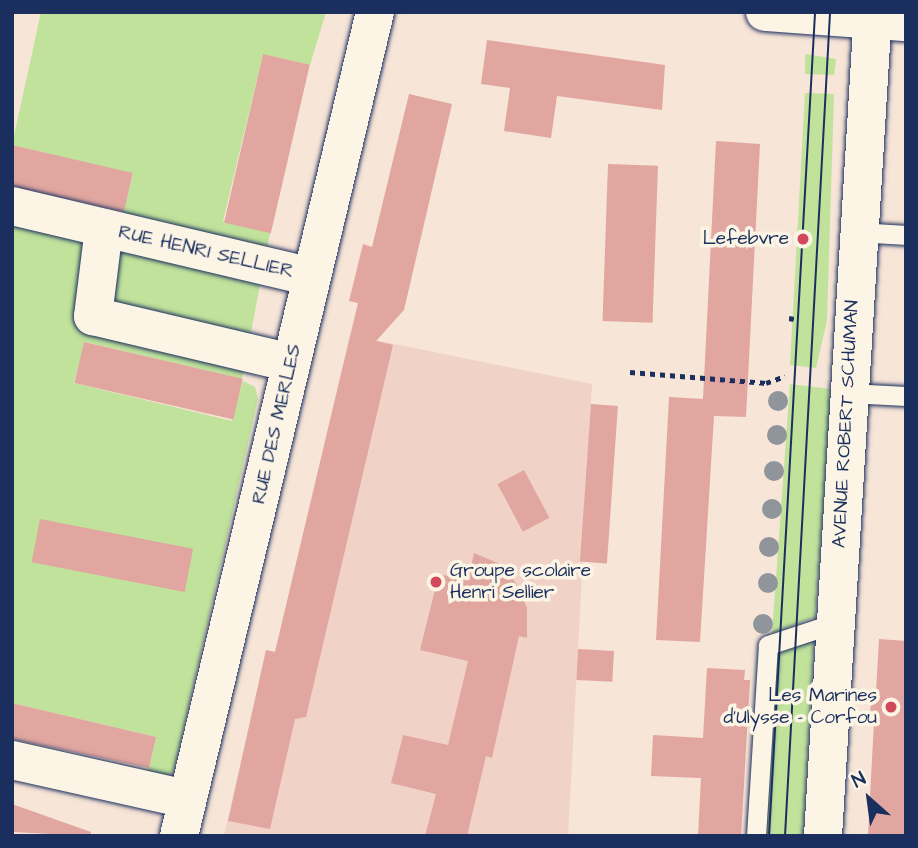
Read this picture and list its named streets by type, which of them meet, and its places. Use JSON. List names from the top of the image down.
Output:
{
  "streets": {
    "street": ["RUE HENRI SELLIER", "RUE DES MERLES", "AVENUE ROBERT SCHUMAN"]
  },
  "crossings": [
    ["RUE HENRI SELLIER", "RUE DES MERLES"]
  ],
  "places": ["Lefebvre", "Groupe scolaire Henri Sellier", "Les Marines d'Ulysse - Corfou"],
  "north": "top left"
}
